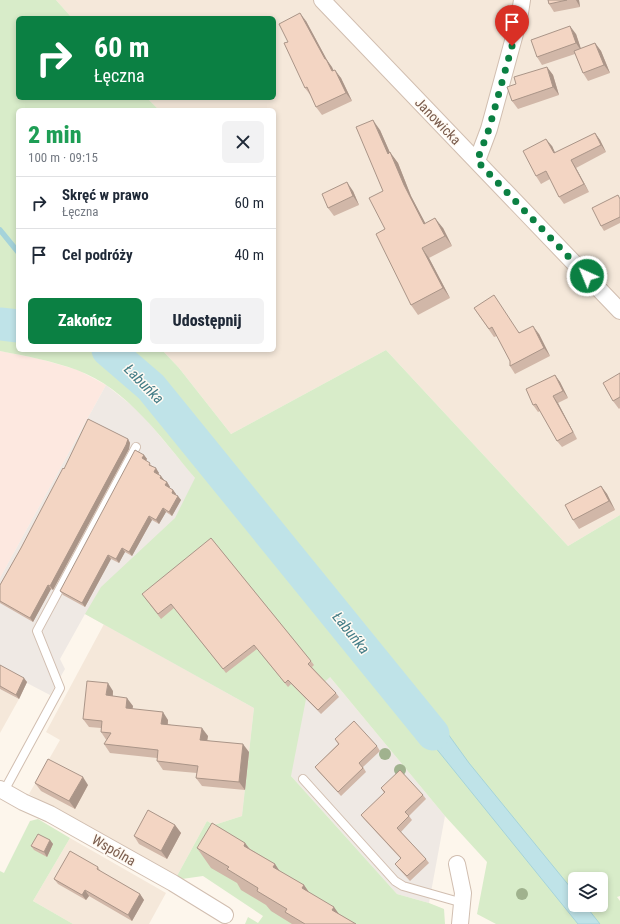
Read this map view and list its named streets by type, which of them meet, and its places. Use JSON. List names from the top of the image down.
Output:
{
  "streets": {
    "street": ["Janowicka", "Wspólna"]
  },
  "water": ["Łabuńka"],
  "page": {
    "turn": ["60 m", "Łęczna"],
    "heading": ["2 min", "100 m · 09:15"],
    "list": [
      {
        "name": "Skręć w prawo",
        "note": "Łęczna",
        "value": "60 m"
      },
      {
        "name": "Cel podróży",
        "value": "40 m"
      }
    ],
    "buttons": ["Zakończ", "Udostępnij"]
  }
}
